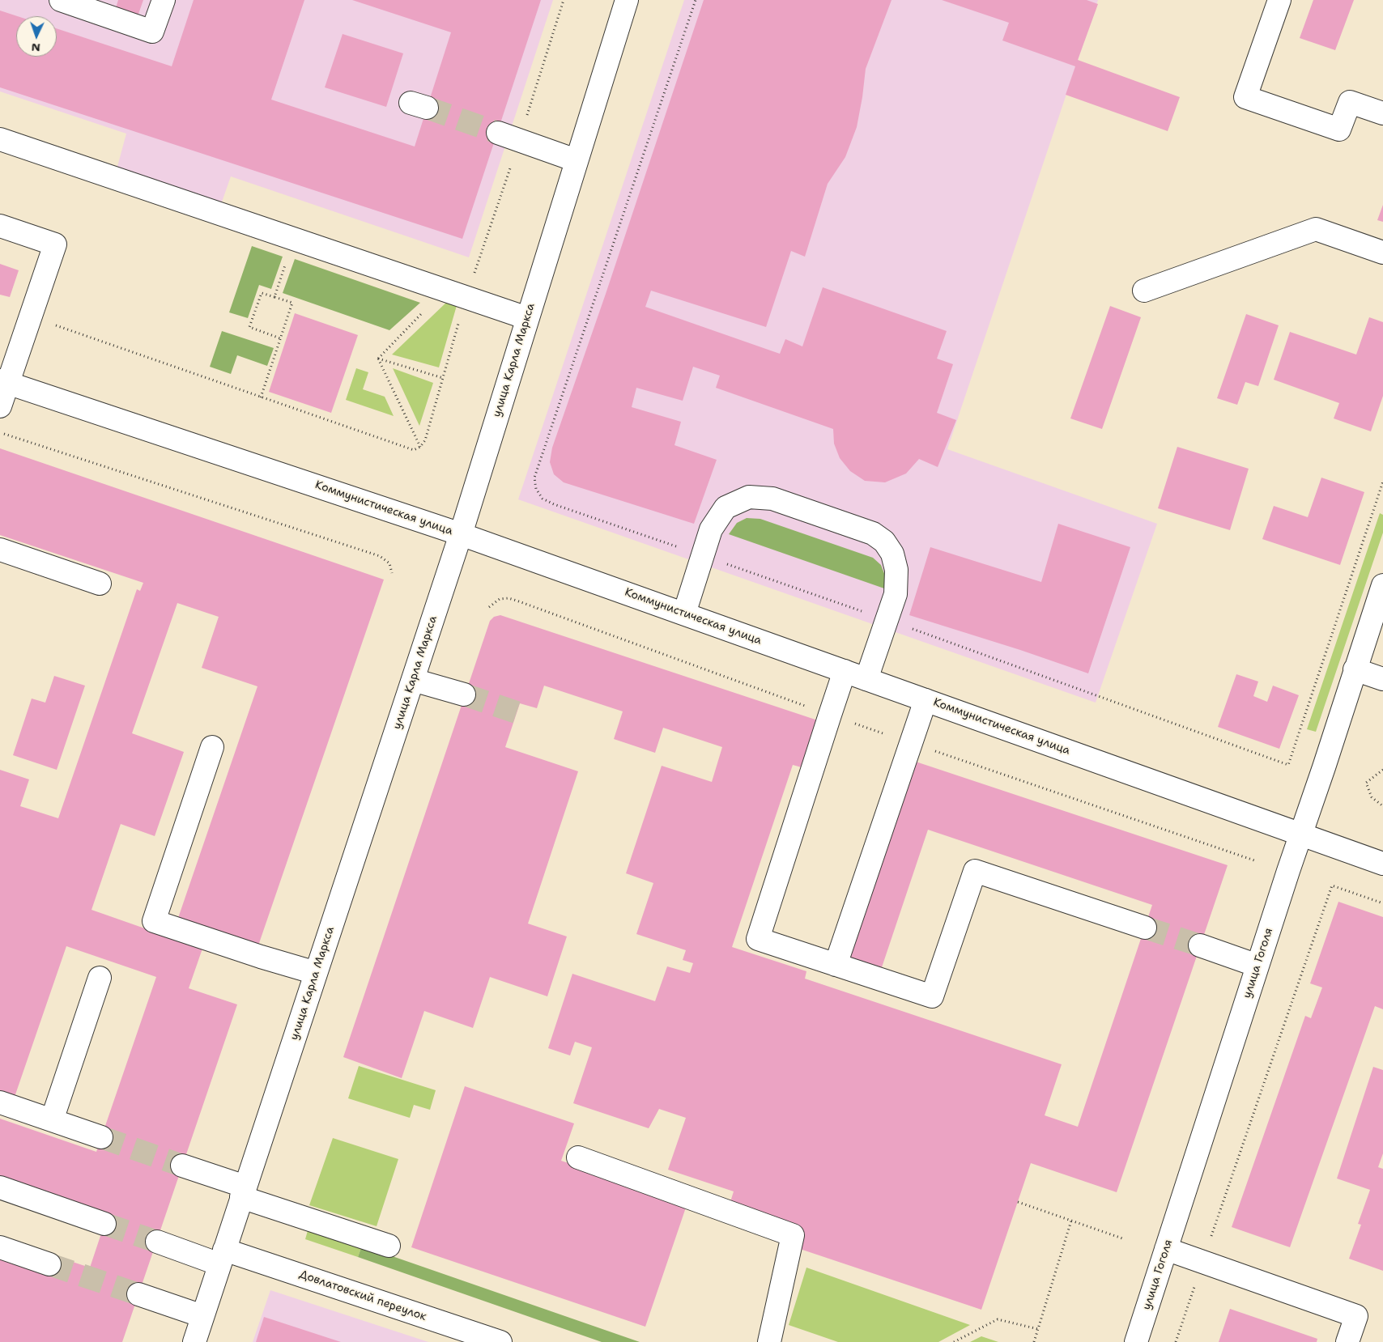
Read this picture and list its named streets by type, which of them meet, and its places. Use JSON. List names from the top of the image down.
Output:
{
  "streets": {
    "main road": [
      "улица Карла Маркса",
      "Коммунистическая улица",
      "улица Гоголя",
      "Довлатовский переулок"
    ]
  },
  "crossings": [
    ["улица Карла Маркса", "Коммунистическая улица"],
    ["улица Карла Маркса", "Довлатовский переулок"],
    ["Коммунистическая улица", "улица Гоголя"]
  ],
  "north": "bottom"
}
